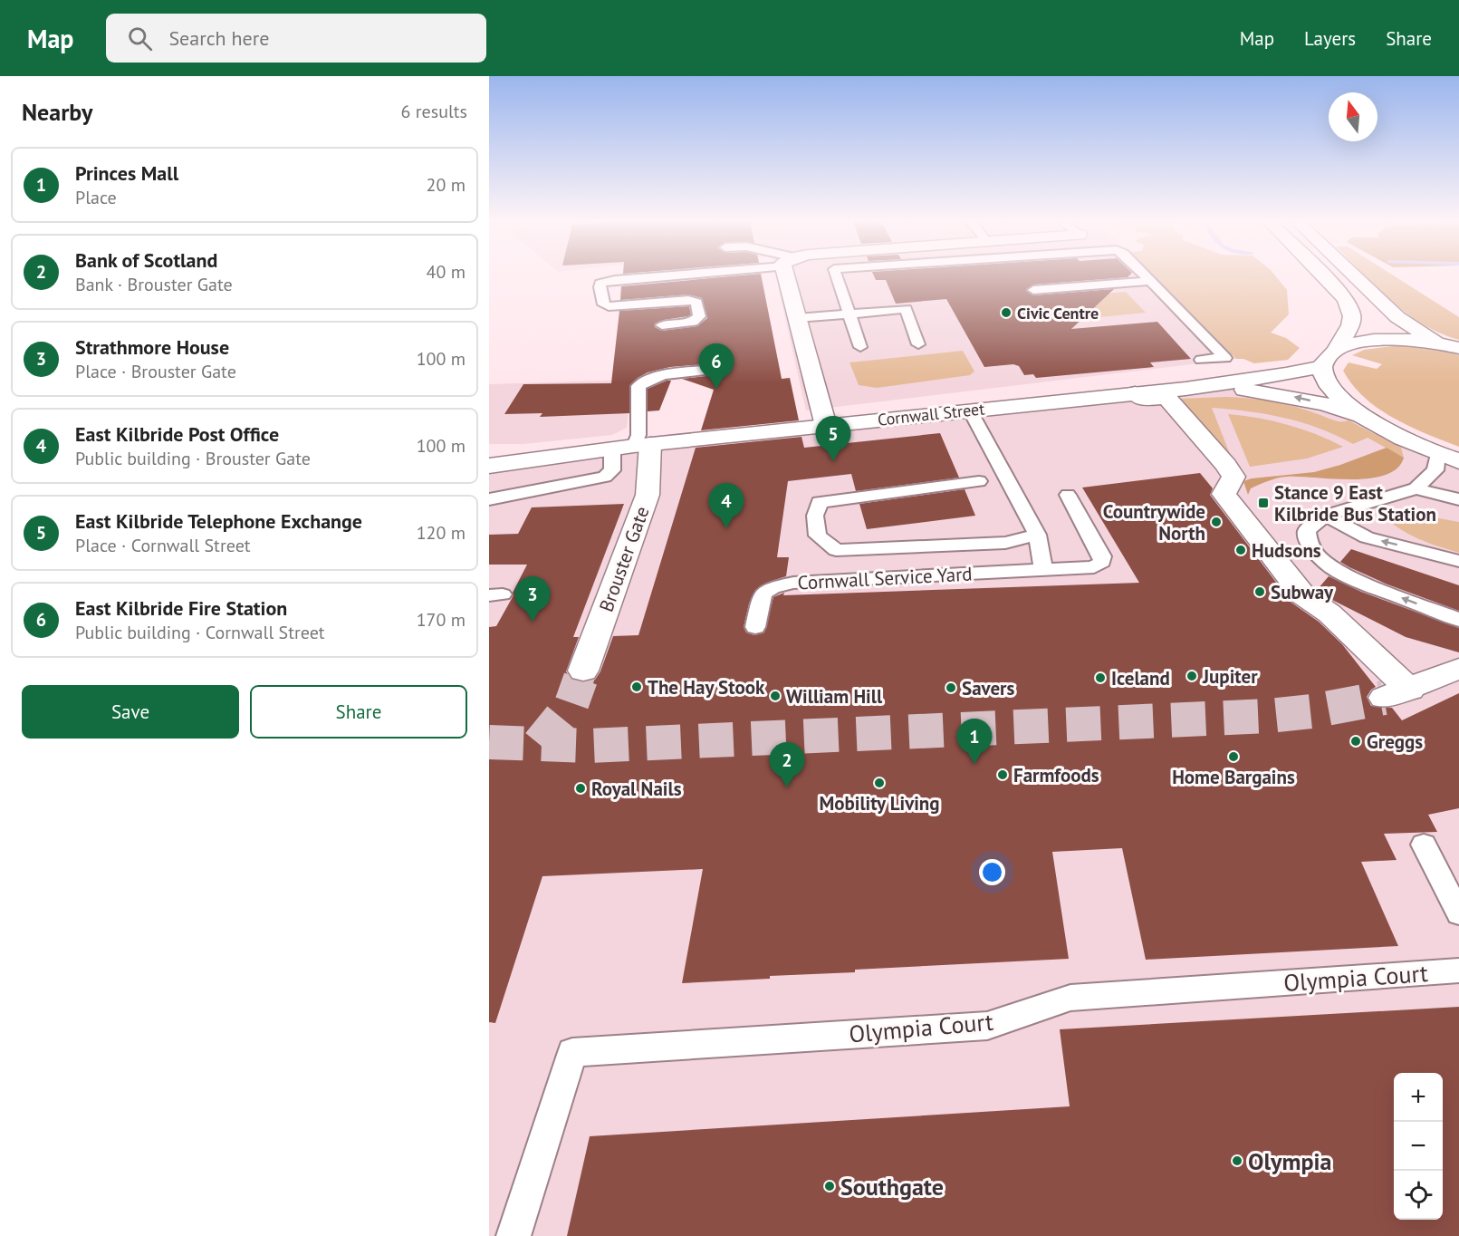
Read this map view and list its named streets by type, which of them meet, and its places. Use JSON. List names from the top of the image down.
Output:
{
  "streets": {
    "street": ["Cornwall Street", "Brouster Gate"],
    "lane": ["Cornwall Service Yard", "Olympia Court"]
  },
  "crossings": [
    ["Cornwall Street", "Brouster Gate"]
  ],
  "places": {
    "other": [
      "Civic Centre",
      "Countrywide North",
      "Hudsons",
      "Subway",
      "Jupiter",
      "Iceland",
      "The Hay Stook",
      "Savers",
      "William Hill",
      "Greggs",
      "Home Bargains",
      "Farmfoods",
      "Mobility Living",
      "Royal Nails",
      "Olympia",
      "Southgate"
    ],
    "transit": ["Stance 9 East Kilbride Bus Station"]
  },
  "north": "top",
  "page": {
    "header": "Map",
    "search": "Search here",
    "nav": ["Map", "Layers", "Share"],
    "heading": ["Nearby", "6 results"],
    "list": [
      {
        "mark": "1",
        "name": "Princes Mall",
        "note": "Place",
        "value": "20 m"
      },
      {
        "mark": "2",
        "name": "Bank of Scotland",
        "note": "Bank · Brouster Gate",
        "value": "40 m"
      },
      {
        "mark": "3",
        "name": "Strathmore House",
        "note": "Place · Brouster Gate",
        "value": "100 m"
      },
      {
        "mark": "4",
        "name": "East Kilbride Post Office",
        "note": "Public building · Brouster Gate",
        "value": "100 m"
      },
      {
        "mark": "5",
        "name": "East Kilbride Telephone Exchange",
        "note": "Place · Cornwall Street",
        "value": "120 m"
      },
      {
        "mark": "6",
        "name": "East Kilbride Fire Station",
        "note": "Public building · Cornwall Street",
        "value": "170 m"
      }
    ],
    "pins": [
      "6",
      "5",
      "4",
      "3",
      "1",
      "2"
    ],
    "buttons": ["Save", "Share"],
    "map_buttons": ["+", "−"]
  }
}
